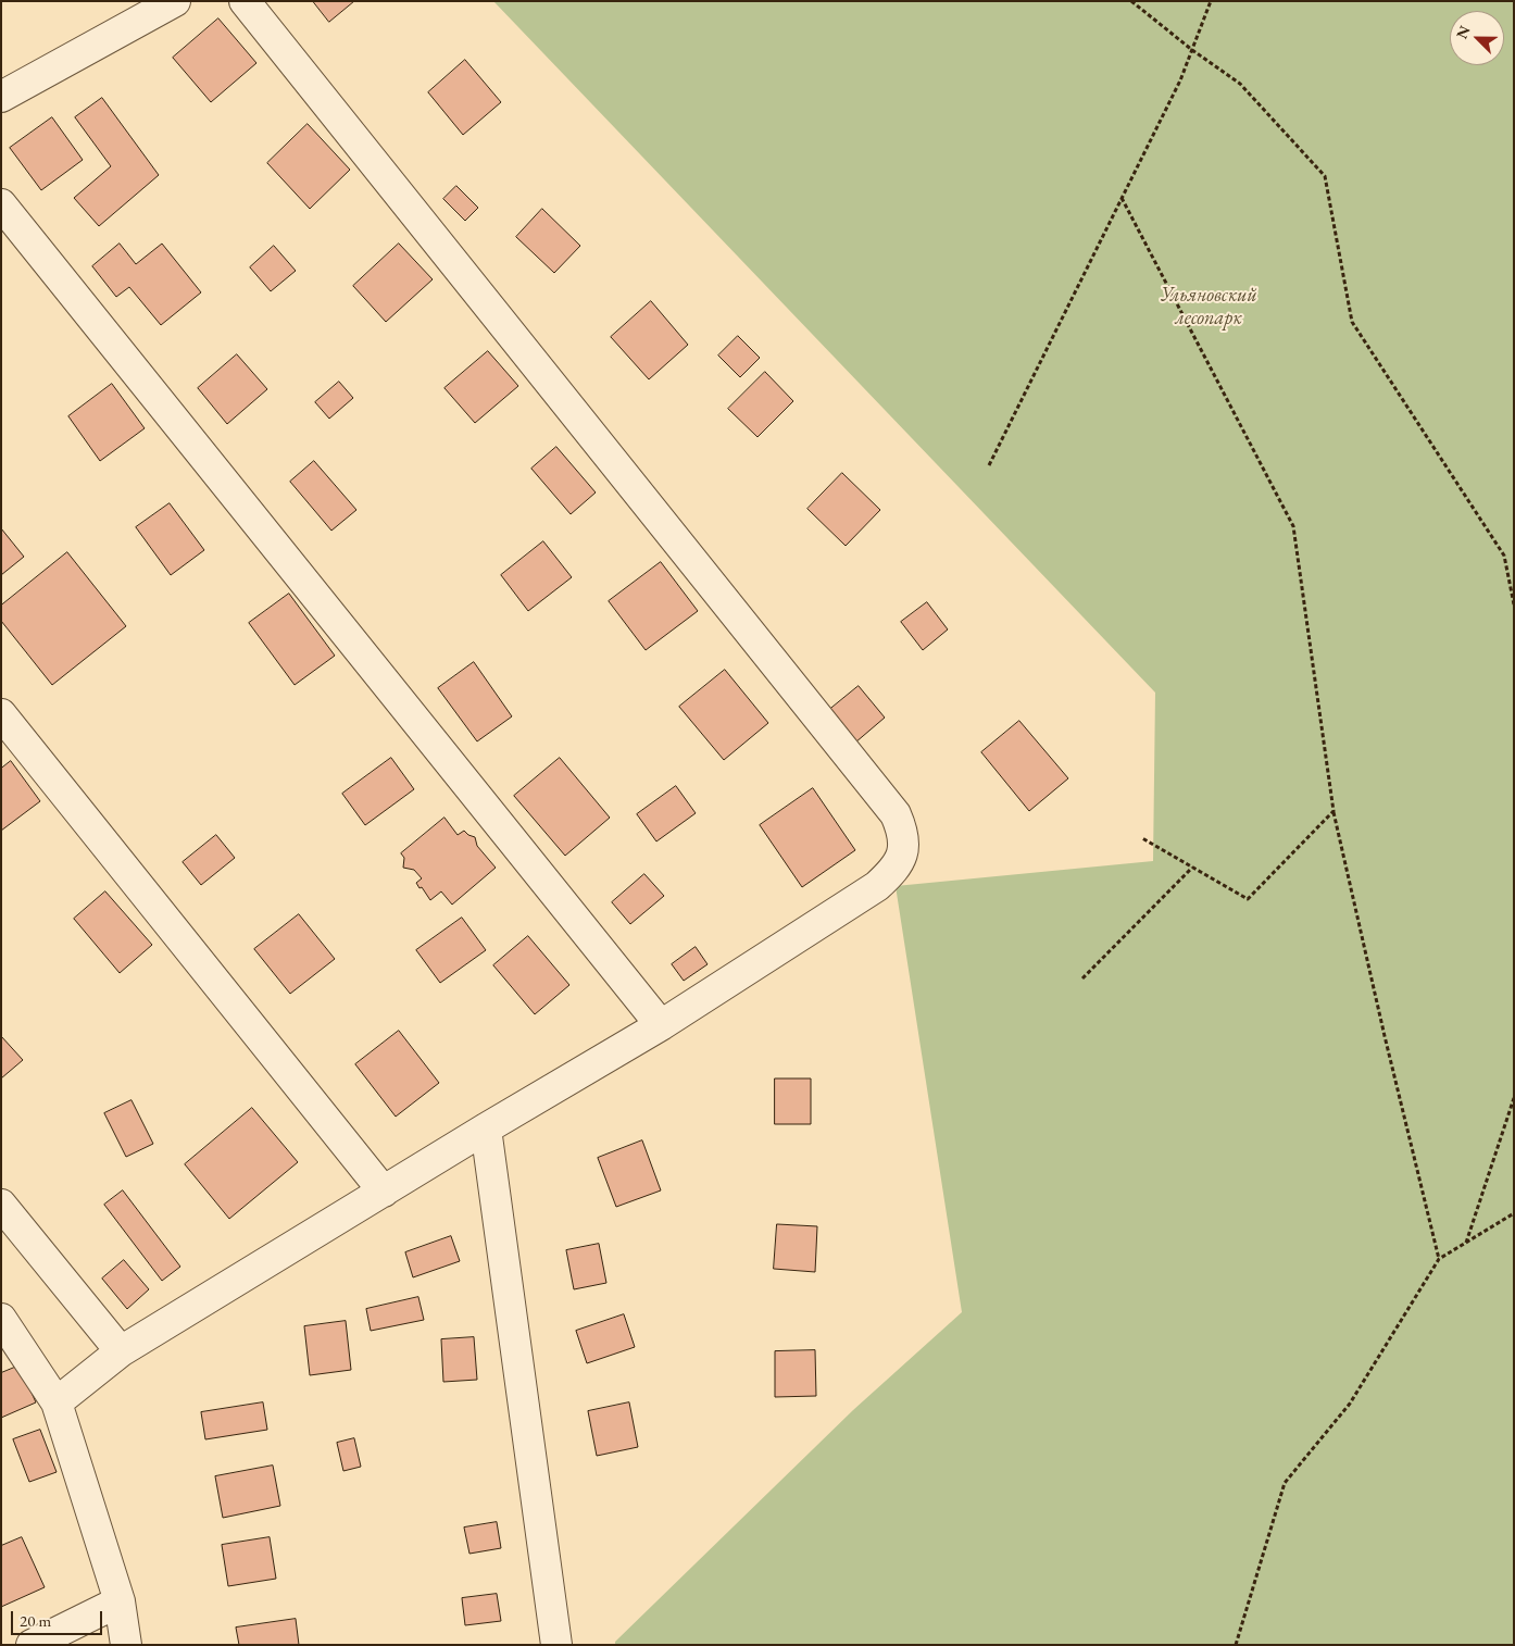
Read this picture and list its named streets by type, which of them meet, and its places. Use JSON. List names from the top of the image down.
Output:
{
  "parks": ["Ульяновский лесопарк"],
  "scale_bar": "20 m",
  "north": "top left"
}
